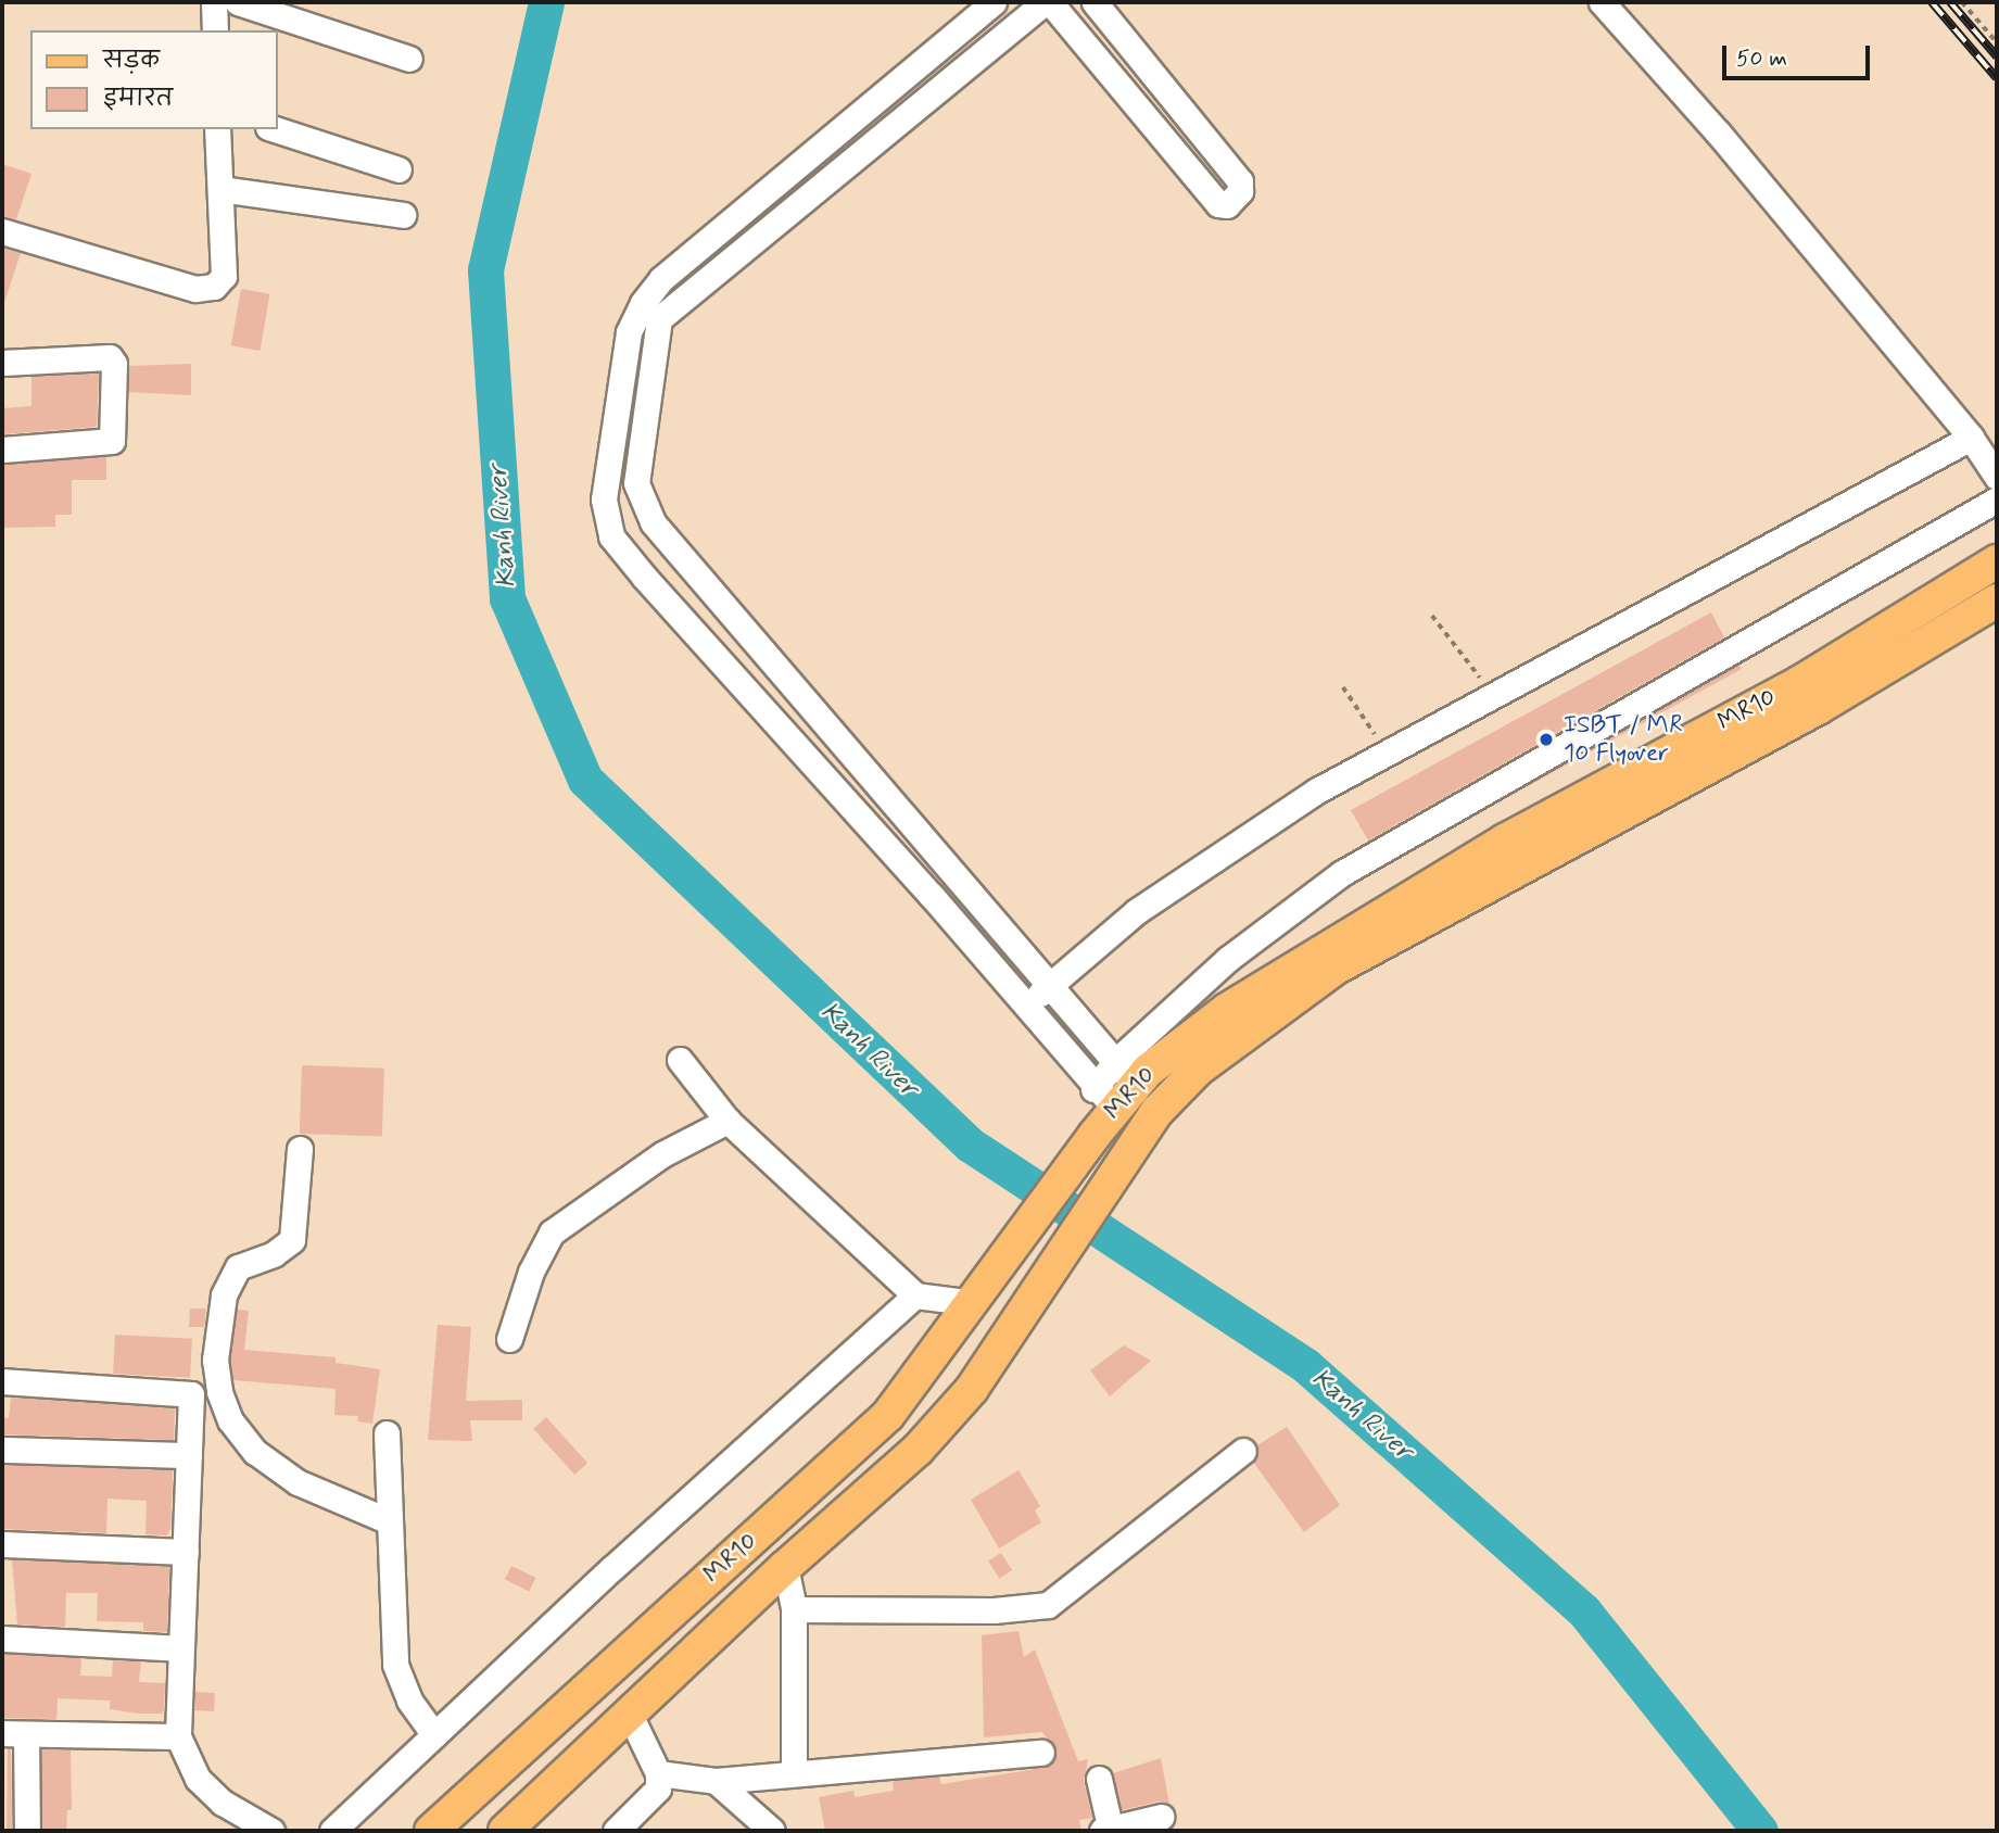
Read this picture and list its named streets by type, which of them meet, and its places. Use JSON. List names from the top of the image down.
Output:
{
  "streets": {
    "main road": ["MR10"]
  },
  "water": ["Kanh River"],
  "places": ["ISBT / MR 10 Flyover"],
  "legend": ["सड़क", "इमारत"],
  "scale_bar": "50 m"
}
